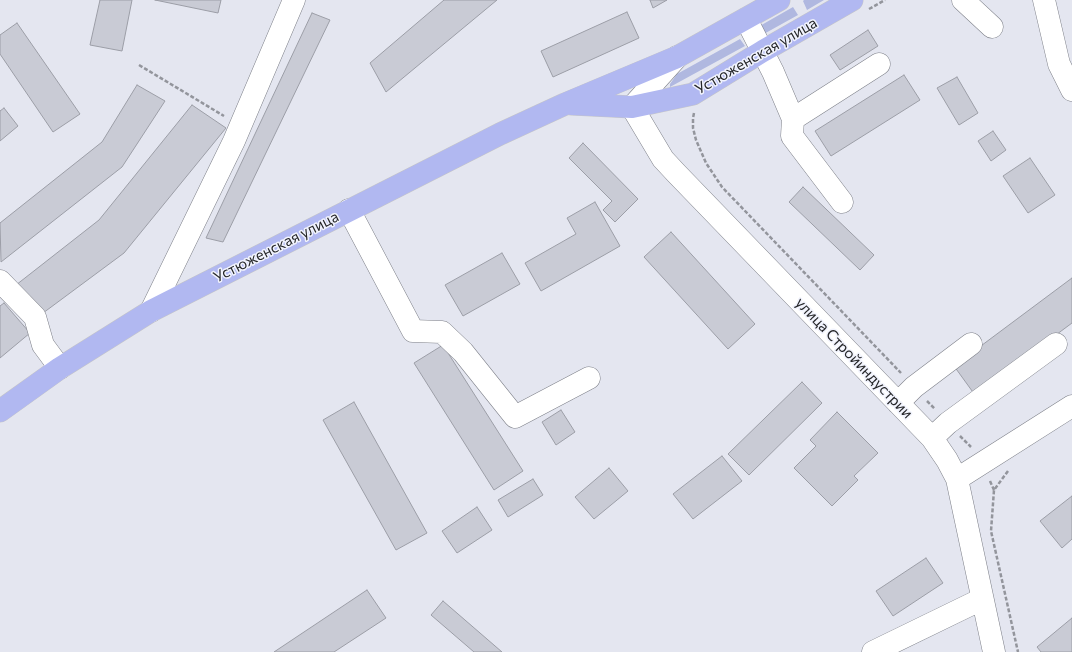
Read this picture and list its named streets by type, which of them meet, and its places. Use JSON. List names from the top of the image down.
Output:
{
  "streets": {
    "main road": ["Устюженская улица"],
    "street": ["улица Стройиндустрии"]
  },
  "crossings": [
    ["Устюженская улица", "улица Стройиндустрии"]
  ]
}
